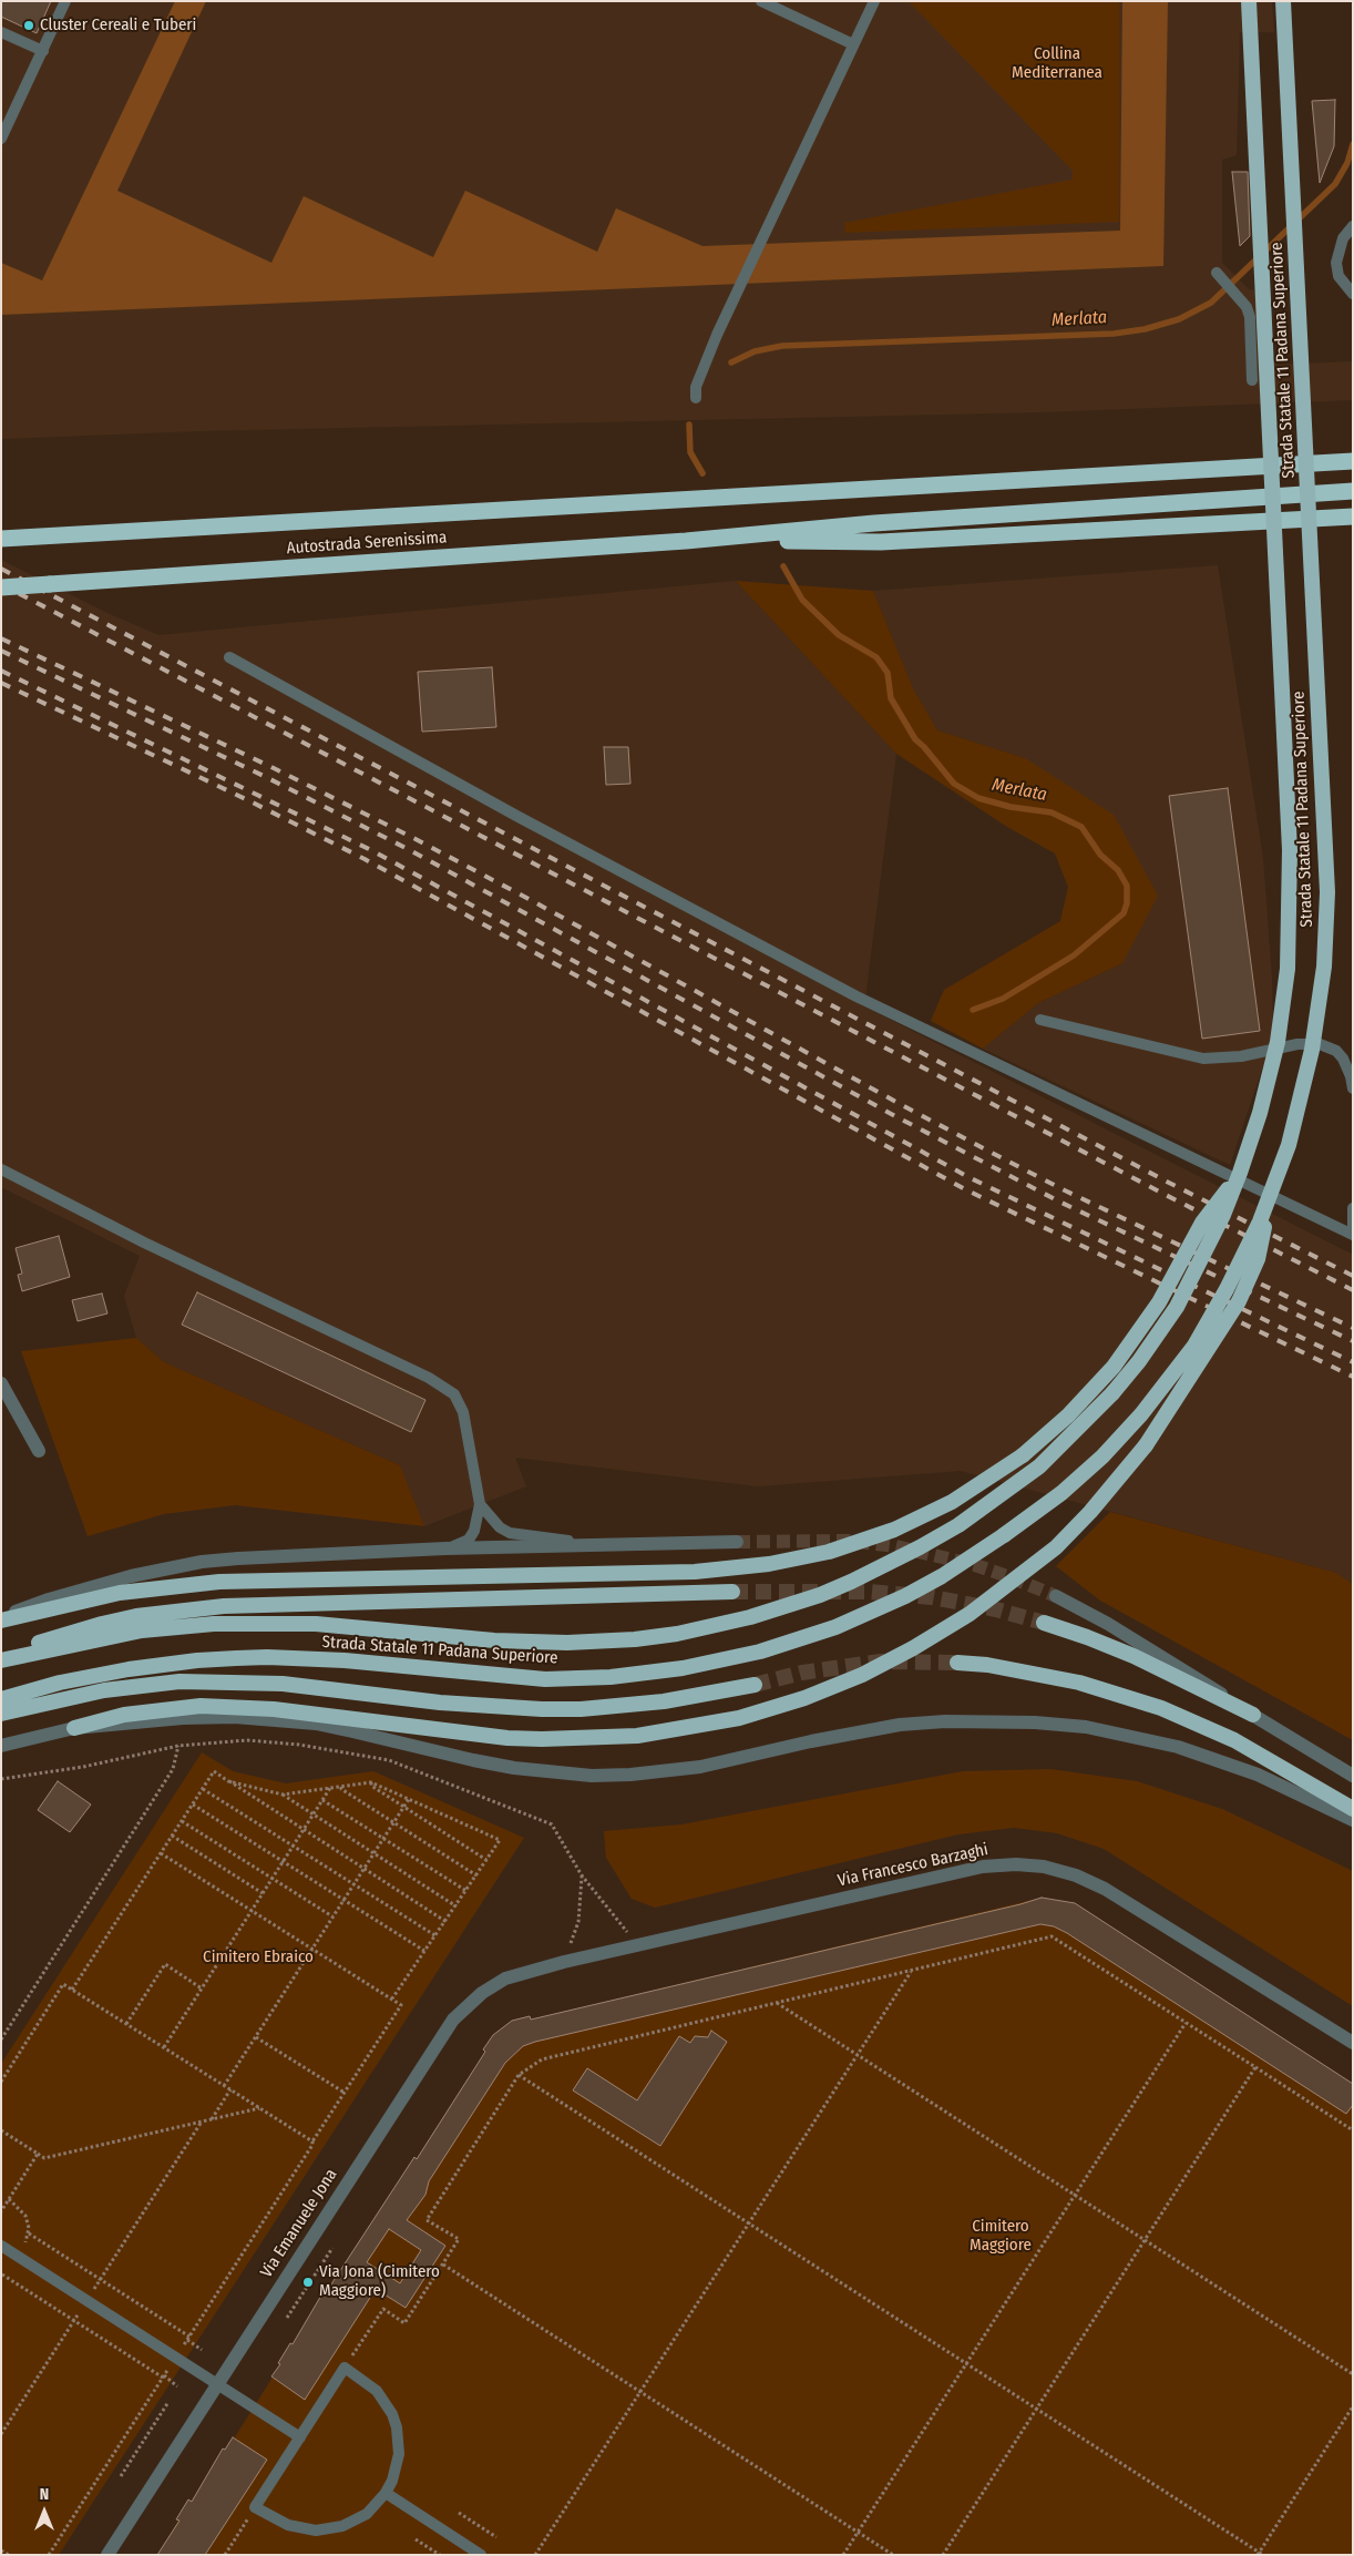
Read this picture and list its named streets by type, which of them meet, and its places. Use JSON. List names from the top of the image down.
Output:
{
  "streets": {
    "highway": ["Strada Statale 11 Padana Superiore", "Autostrada Serenissima"],
    "street": ["Via Francesco Barzaghi", "Via Emanuele Jona"]
  },
  "crossings": [
    ["Via Francesco Barzaghi", "Via Emanuele Jona"]
  ],
  "water": ["Merlata"],
  "parks": ["Collina Mediterranea", "Cimitero Ebraico", "Cimitero Maggiore"],
  "places": ["Cluster Cereali e Tuberi", "Via Jona (Cimitero Maggiore)"],
  "north": "top"
}
